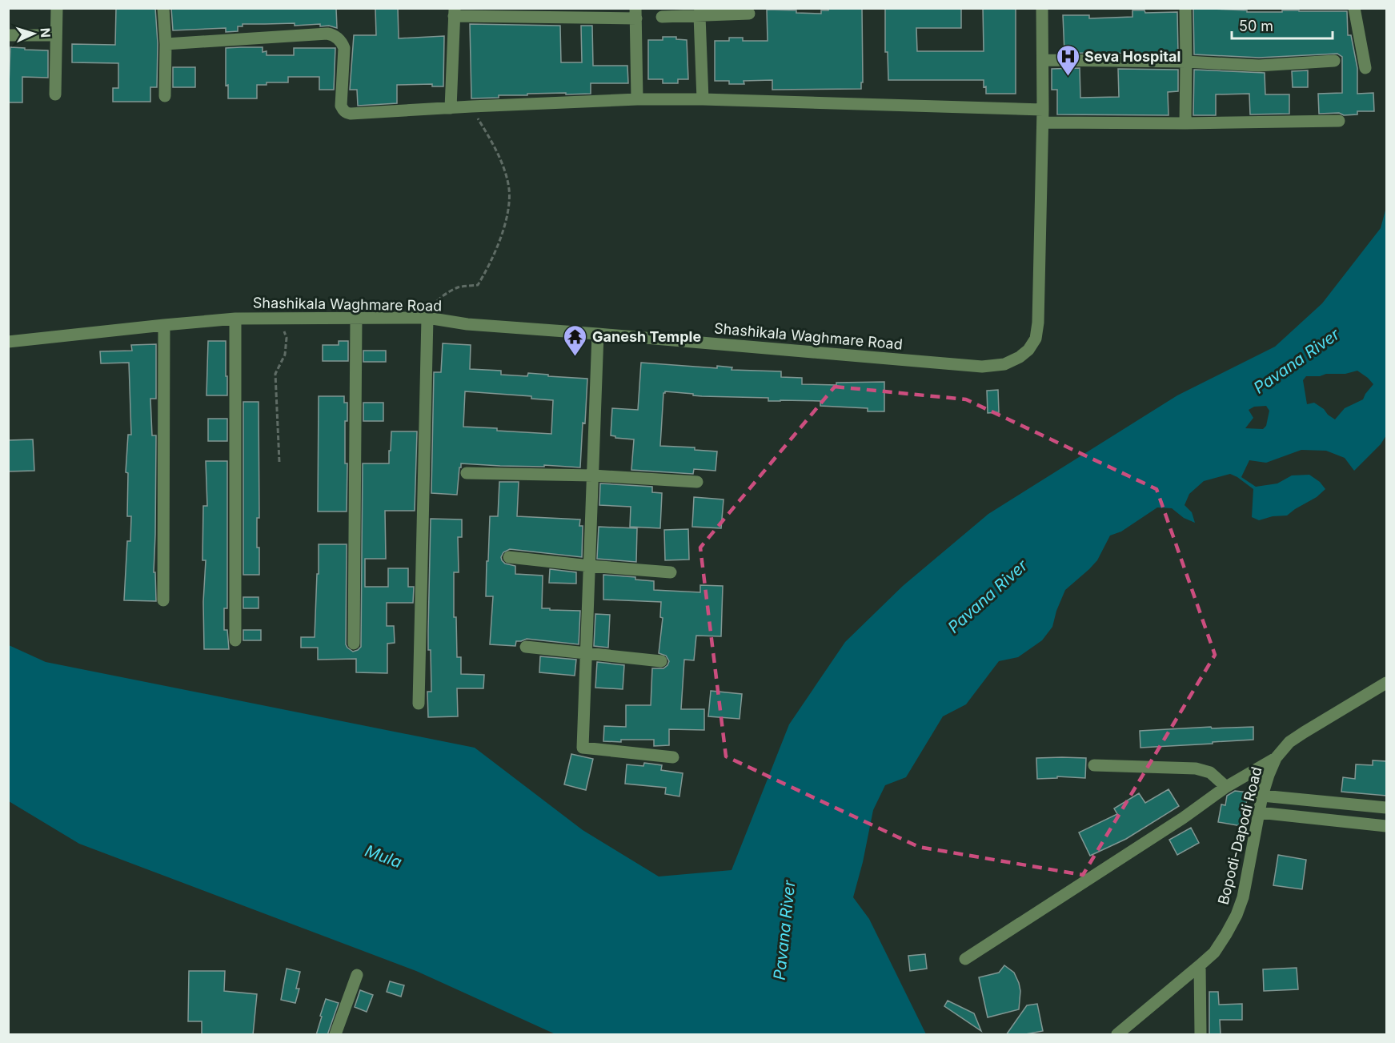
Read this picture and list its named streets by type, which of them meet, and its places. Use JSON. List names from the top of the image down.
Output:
{
  "streets": {
    "street": ["Shashikala Waghmare Road", "Bopodi-Dapodi Road"]
  },
  "water": ["Pavana River", "Mula"],
  "places": {
    "hospital": ["Seva Hospital"],
    "temple": ["Ganesh Temple"]
  },
  "scale_bar": "50 m",
  "north": "right"
}
